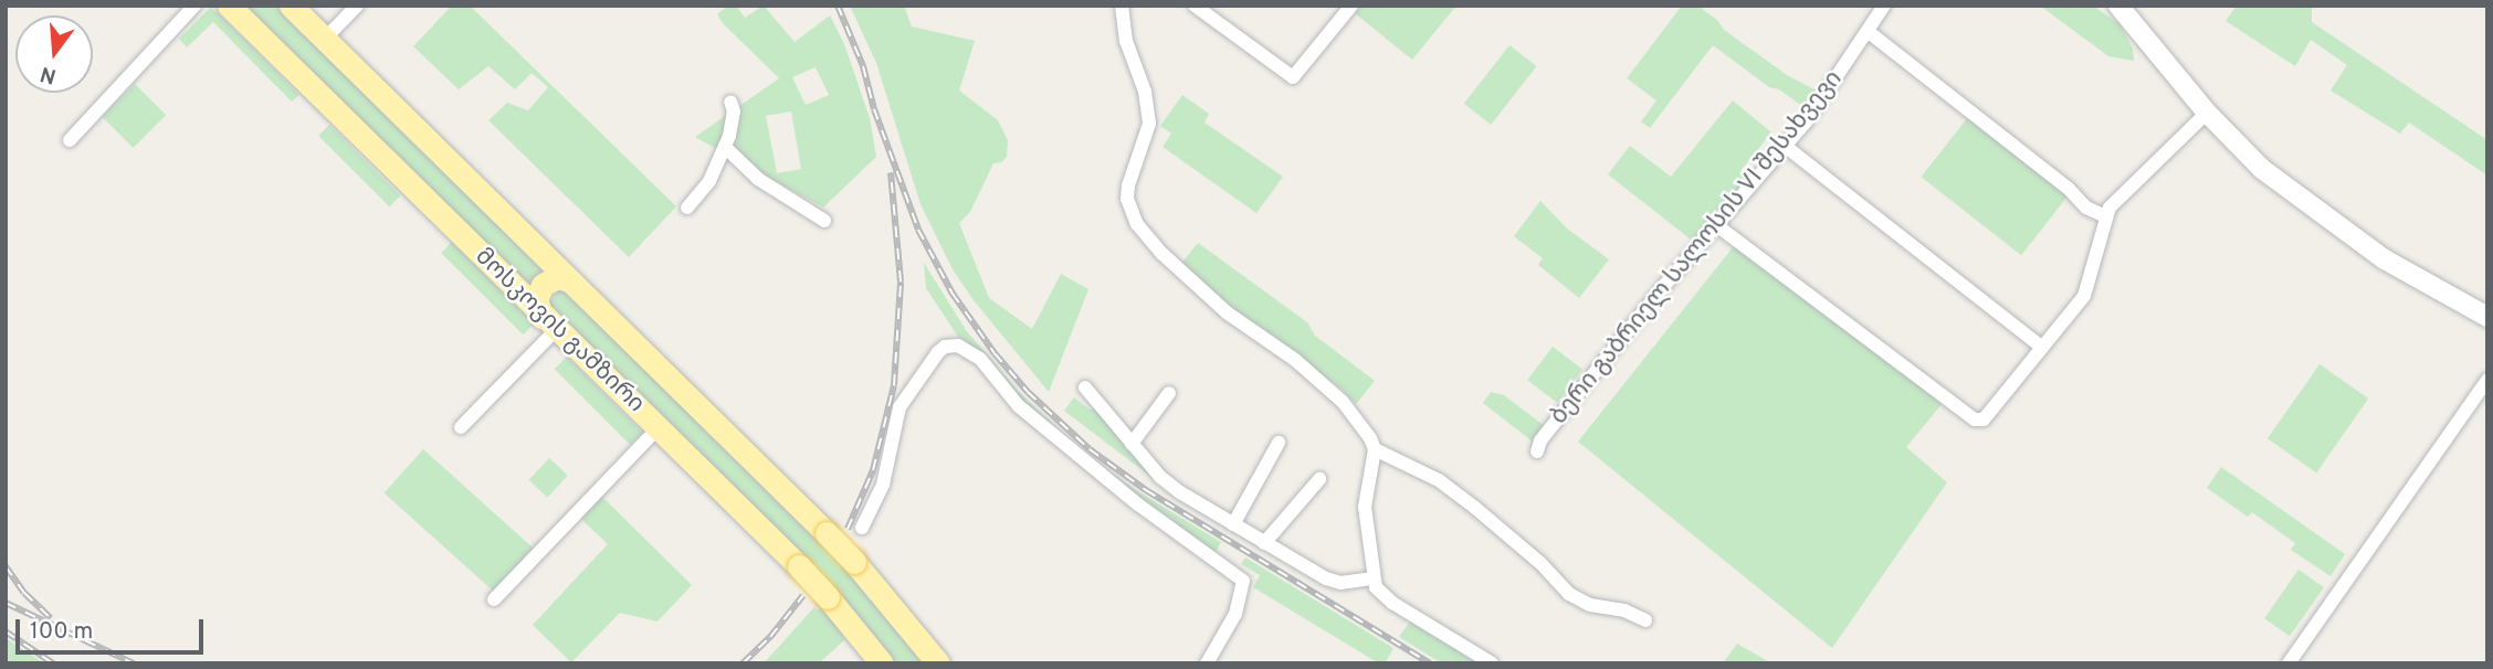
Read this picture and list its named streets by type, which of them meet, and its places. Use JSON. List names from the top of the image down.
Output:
{
  "streets": {
    "main road": ["მოსკოვის გამზირი"],
    "street": ["ბერი გაბრიელ სალოსის VI შესახვევი"]
  },
  "scale_bar": "100 m",
  "north": "bottom"
}
